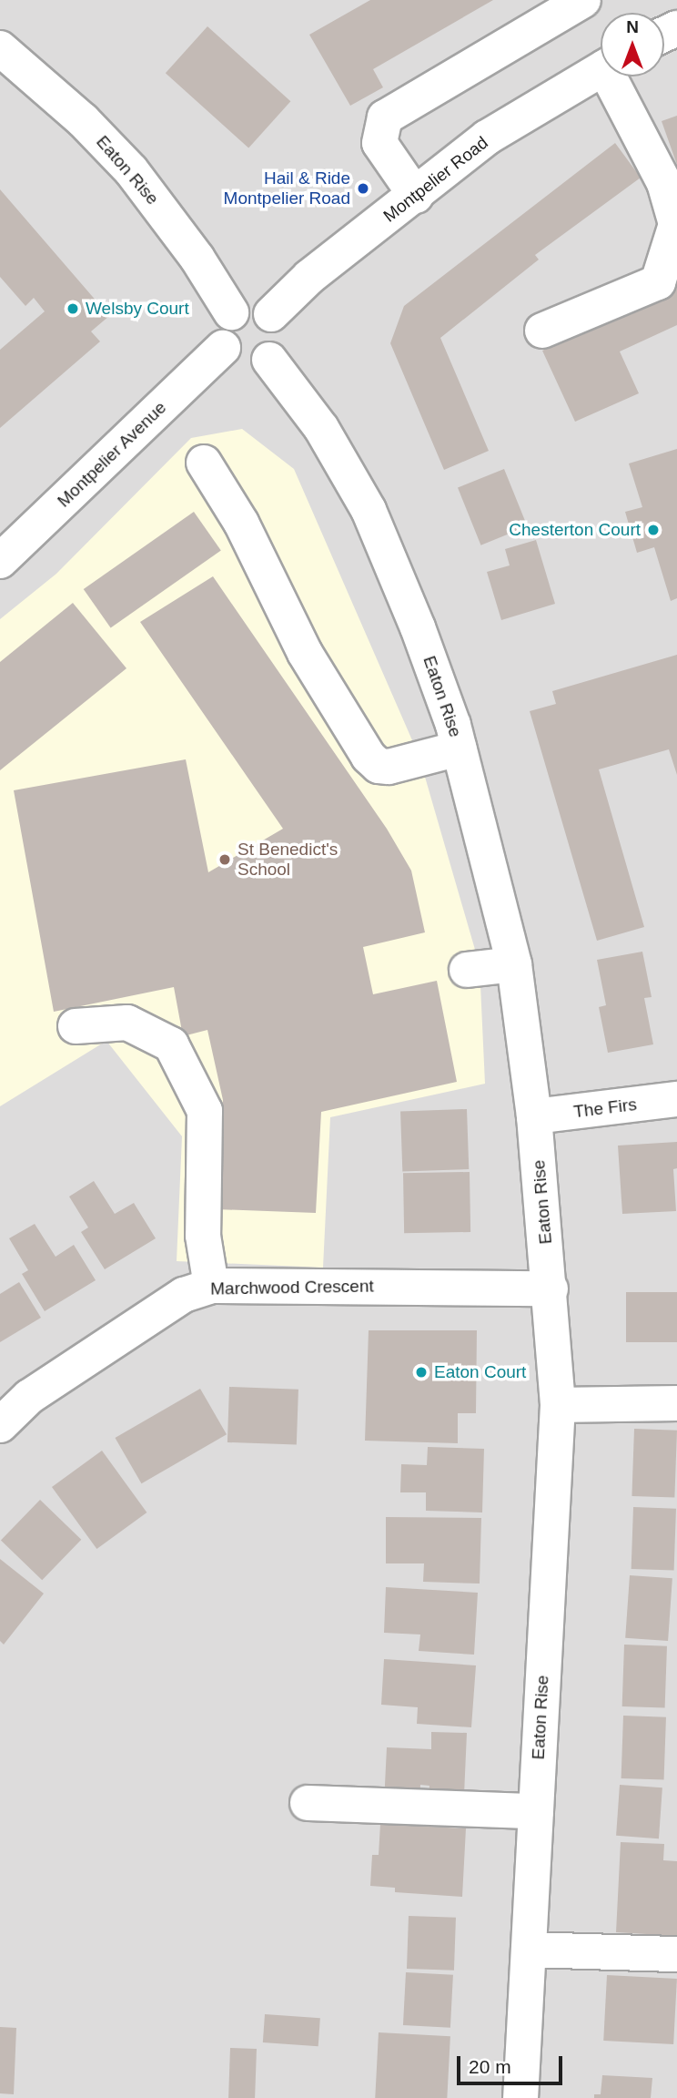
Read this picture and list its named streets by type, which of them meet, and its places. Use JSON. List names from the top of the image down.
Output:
{
  "streets": {
    "street": [
      "Eaton Rise",
      "Montpelier Road",
      "Montpelier Avenue",
      "The Firs",
      "Marchwood Crescent"
    ]
  },
  "crossings": [
    ["Eaton Rise", "Montpelier Road"],
    ["Eaton Rise", "Montpelier Avenue"],
    ["Eaton Rise", "The Firs"],
    ["Eaton Rise", "Marchwood Crescent"],
    ["Montpelier Road", "Montpelier Avenue"]
  ],
  "places": [
    "Hail & Ride Montpelier Road",
    "Welsby Court",
    "Chesterton Court",
    "St Benedict's School",
    "Eaton Court"
  ],
  "scale_bar": "20 m",
  "north": "top"
}
